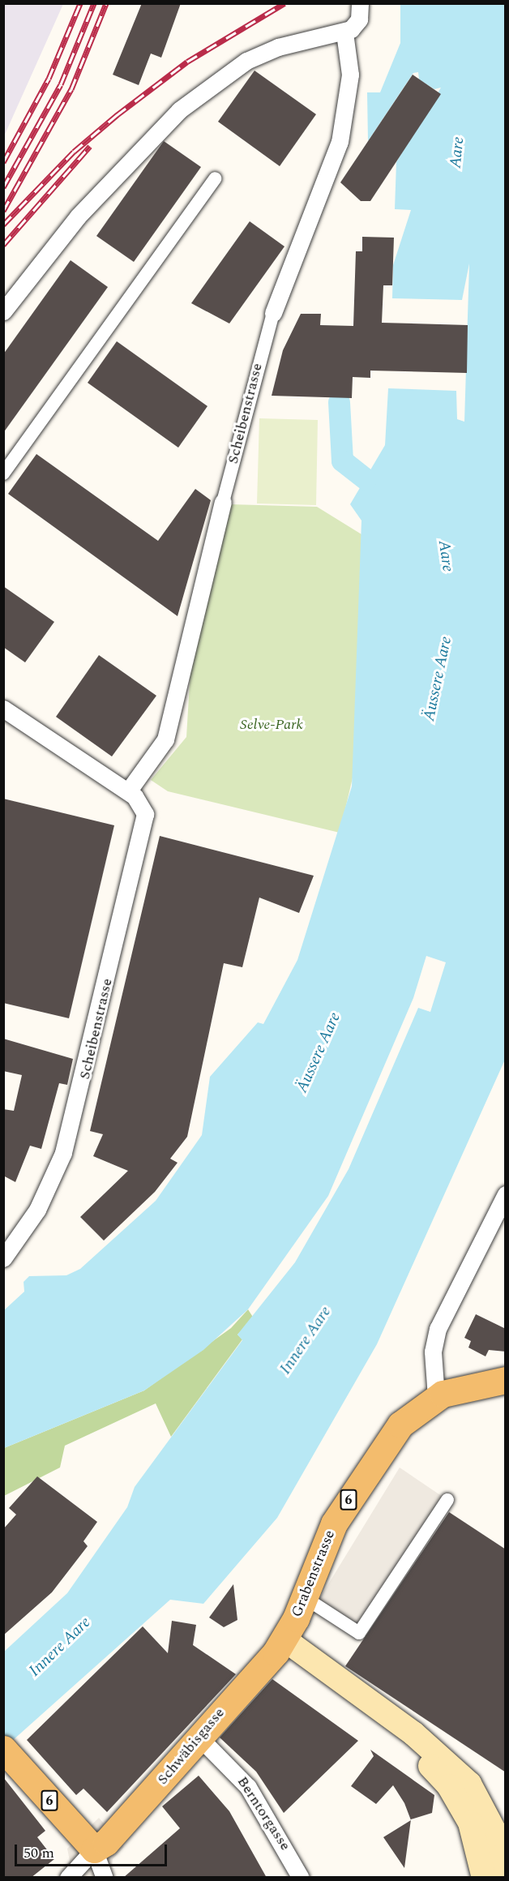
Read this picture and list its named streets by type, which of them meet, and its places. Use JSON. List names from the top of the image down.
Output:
{
  "streets": {
    "main road": ["6", "Grabenstrasse", "Schwäbisgasse"],
    "street": ["Scheibenstrasse", "Berntorgasse"]
  },
  "crossings": [
    ["6", "Grabenstrasse"],
    ["6", "Schwäbisgasse"],
    ["Grabenstrasse", "Schwäbisgasse"],
    ["Schwäbisgasse", "Berntorgasse"]
  ],
  "water": ["Aare", "Äussere Aare", "Innere Aare"],
  "parks": ["Selve-Park"],
  "scale_bar": "50 m"
}
